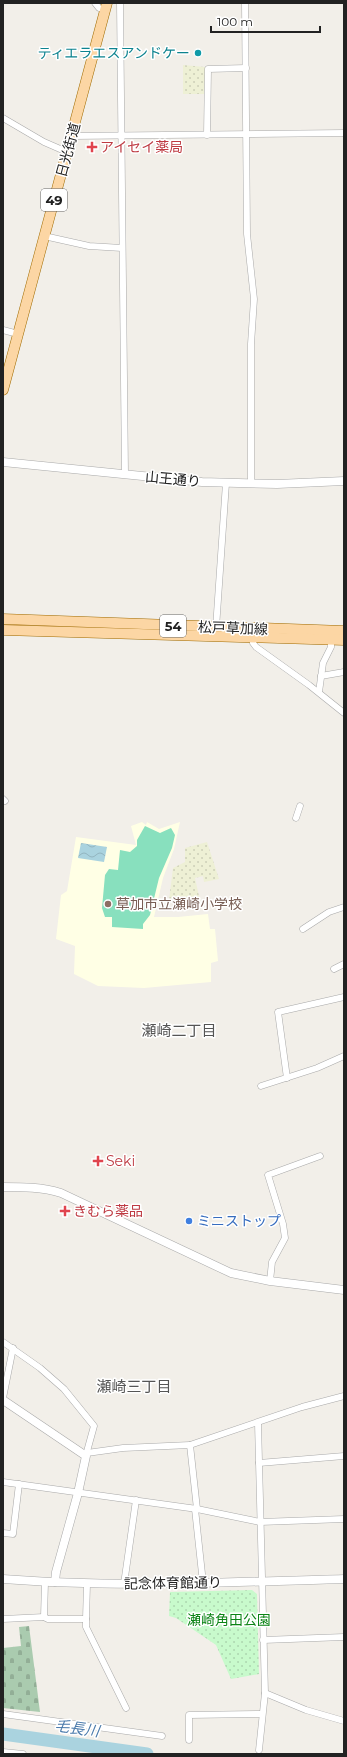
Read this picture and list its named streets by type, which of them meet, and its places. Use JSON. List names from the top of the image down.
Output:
{
  "streets": {
    "main road": [
      "日光街道",
      "49",
      "54",
      "松戸草加線"
    ],
    "street": ["山王通り", "記念体育館通り"]
  },
  "districts": ["瀬崎二丁目", "瀬崎三丁目"],
  "water": ["毛長川"],
  "parks": ["瀬崎角田公園"],
  "places": {
    "other": ["ティエラエスアンドケー", "草加市立瀬崎小学校", "ミニストップ"],
    "health": ["アイセイ薬局", "Seki", "きむら薬品"]
  },
  "scale_bar": "100 m"
}
